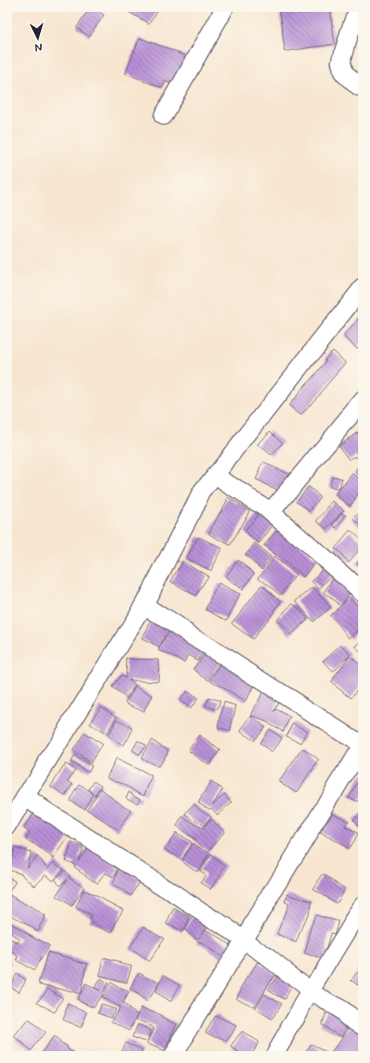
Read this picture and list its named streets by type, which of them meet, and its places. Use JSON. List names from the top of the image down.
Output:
{
  "north": "bottom"
}
